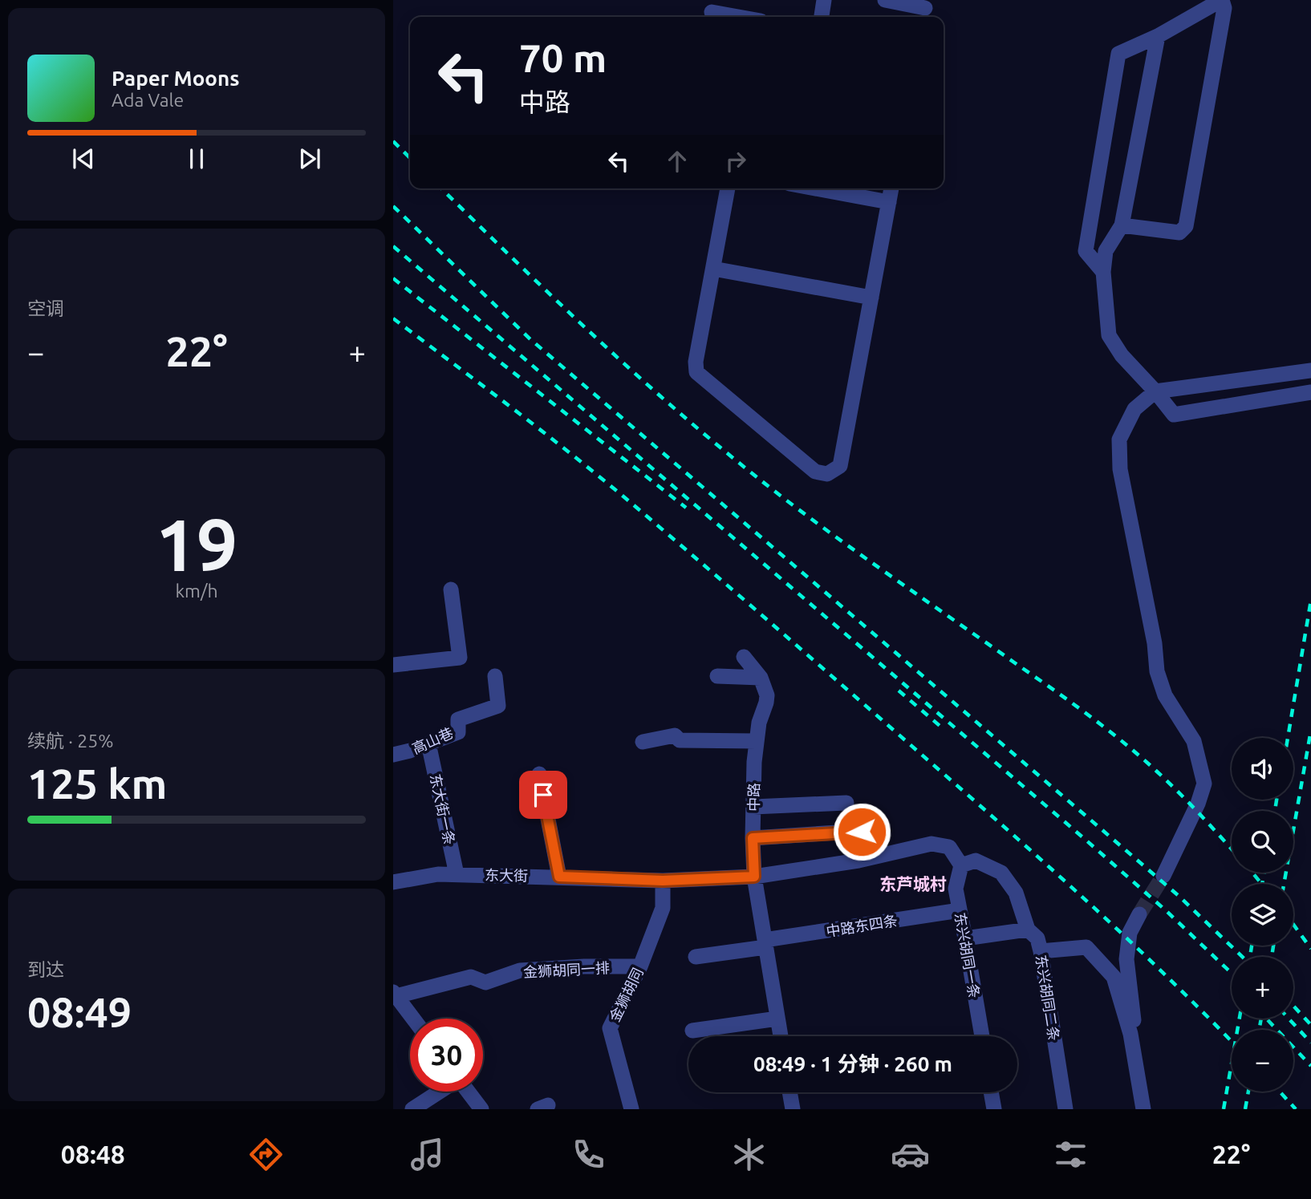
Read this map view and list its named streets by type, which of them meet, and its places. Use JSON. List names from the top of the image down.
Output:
{
  "streets": {
    "street": [
      "高山巷",
      "中路",
      "东大街一条",
      "东大街",
      "中路东四条",
      "东兴胡同一条",
      "金狮胡同一排",
      "金狮胡同",
      "东兴胡同二条"
    ]
  },
  "crossings": [
    ["高山巷", "东大街一条"],
    ["中路", "东大街"],
    ["中路", "中路东四条"],
    ["东大街一条", "东大街"],
    ["东大街", "东兴胡同一条"],
    ["东大街", "金狮胡同"],
    ["东大街", "东兴胡同二条"],
    ["中路东四条", "东兴胡同一条"],
    ["东兴胡同一条", "东兴胡同二条"],
    ["金狮胡同一排", "金狮胡同"]
  ],
  "districts": ["东芦城村"],
  "page": {
    "turn": ["70 m", "中路"],
    "song": ["Paper Moons", "Ada Vale"],
    "tile": [
      "空调",
      ["19", "km/h"],
      ["续航 · 25%", "125 km"],
      ["到达", "08:49"]
    ],
    "heat": ["−", "22°", "+"],
    "map_buttons": ["+", "−"],
    "limit": "30",
    "trip": "08:49 · 1 分钟 · 260 m",
    "tabs": ["08:48", "22°"]
  }
}
